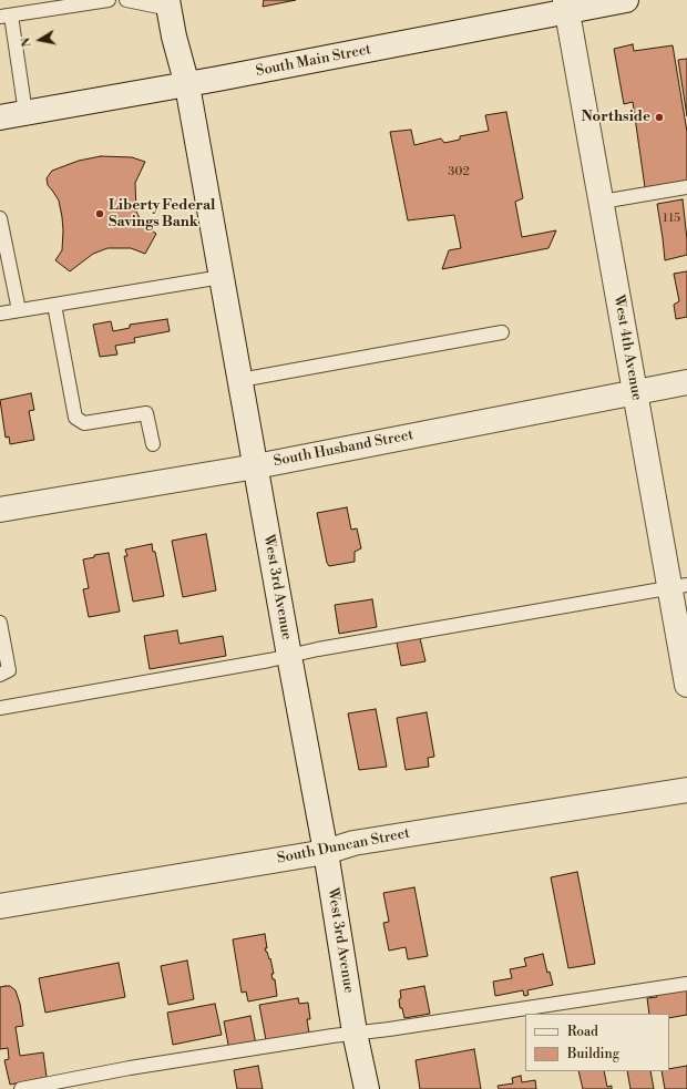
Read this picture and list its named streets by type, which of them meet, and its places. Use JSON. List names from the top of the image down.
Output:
{
  "streets": {
    "street": [
      "South Main Street",
      "West 4th Avenue",
      "South Husband Street",
      "West 3rd Avenue",
      "South Duncan Street"
    ]
  },
  "crossings": [
    ["South Main Street", "West 4th Avenue"],
    ["South Main Street", "West 3rd Avenue"],
    ["West 4th Avenue", "South Husband Street"],
    ["South Husband Street", "West 3rd Avenue"],
    ["West 3rd Avenue", "South Duncan Street"]
  ],
  "places": ["Northside", "Liberty Federal Savings Bank"],
  "house_numbers": ["302", "115"],
  "legend": ["Road", "Building"],
  "north": "left"
}
